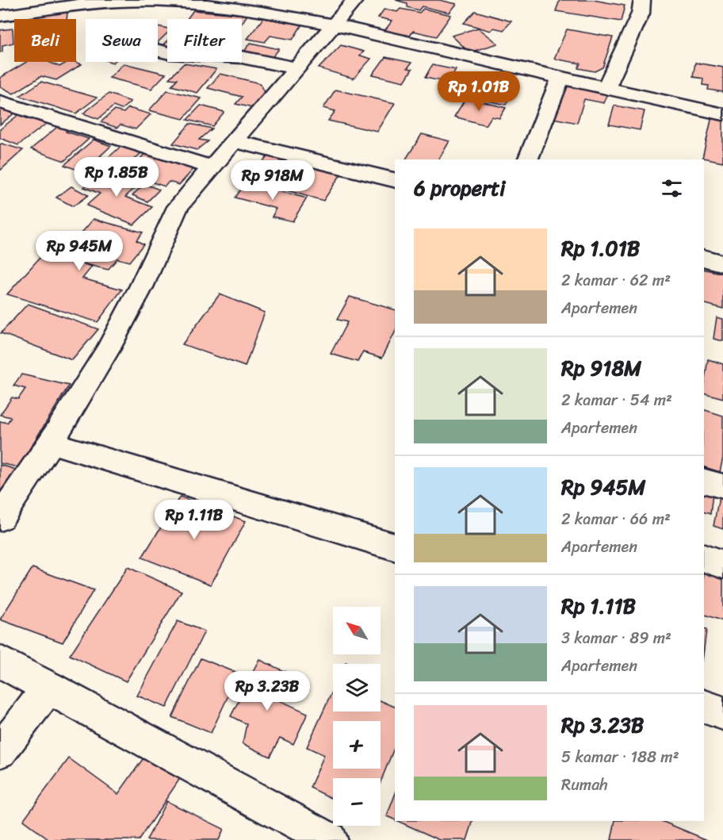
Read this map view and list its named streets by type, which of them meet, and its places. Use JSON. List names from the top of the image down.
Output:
{
  "north": "top left",
  "page": {
    "chip": ["Beli", "Sewa", "Filter"],
    "price": [
      "Rp 1.01B",
      "Rp 1.85B",
      "Rp 918M",
      "Rp 945M",
      "Rp 1.11B",
      "Rp 3.23B"
    ],
    "heading": "6 properti",
    "list": [
      {
        "name": "Rp 1.01B",
        "note": "2 kamar · 62 m² · Apartemen"
      },
      {
        "name": "Rp 918M",
        "note": "2 kamar · 54 m² · Apartemen"
      },
      {
        "name": "Rp 945M",
        "note": "2 kamar · 66 m² · Apartemen"
      },
      {
        "name": "Rp 1.11B",
        "note": "3 kamar · 89 m² · Apartemen"
      },
      {
        "name": "Rp 3.23B",
        "note": "5 kamar · 188 m² · Rumah"
      }
    ],
    "map_buttons": ["+", "−"]
  }
}
